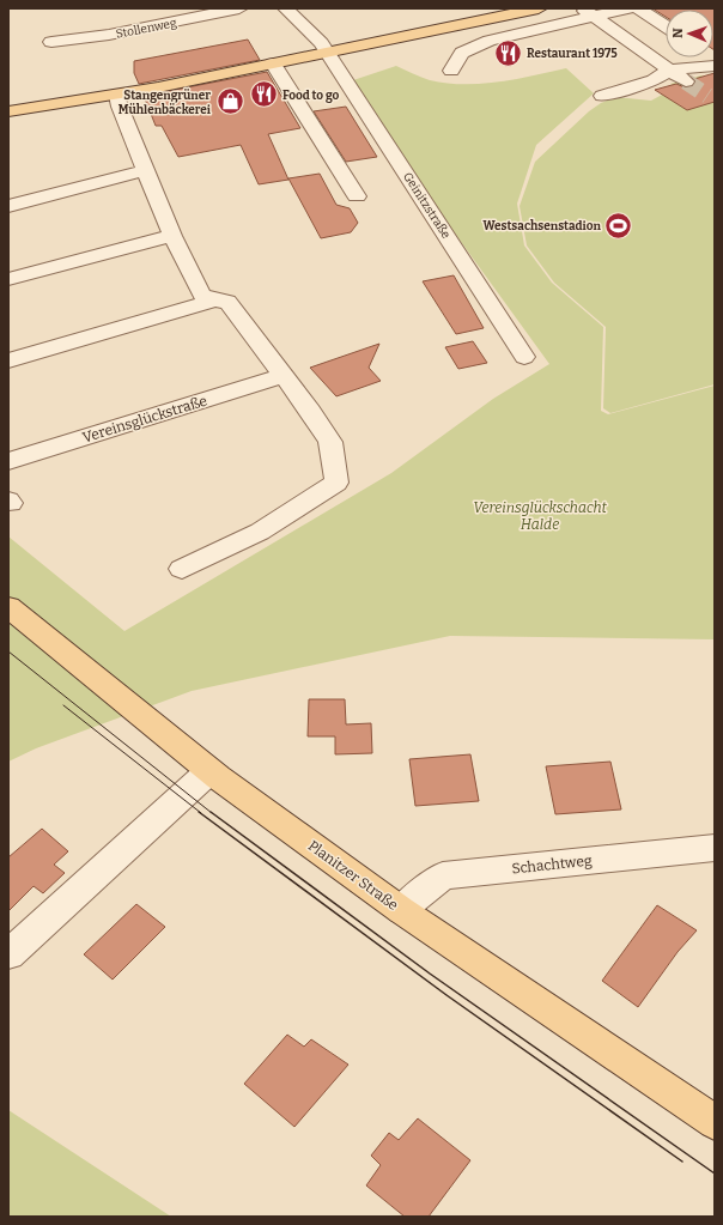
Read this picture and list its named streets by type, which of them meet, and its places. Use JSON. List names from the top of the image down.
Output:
{
  "streets": {
    "main road": ["Planitzer Straße"],
    "street": [
      "Stollenweg",
      "Geinitzstraße",
      "Vereinsglückstraße",
      "Schachtweg"
    ]
  },
  "crossings": [
    ["Schachtweg", "Planitzer Straße"]
  ],
  "parks": ["Vereinsglückschacht Halde"],
  "places": {
    "restaurant": ["Restaurant 1975", "Food to go"],
    "shop": ["Stangengrüner Mühlenbäckerei"],
    "sports": ["Westsachsenstadion"]
  },
  "north": "left"
}
